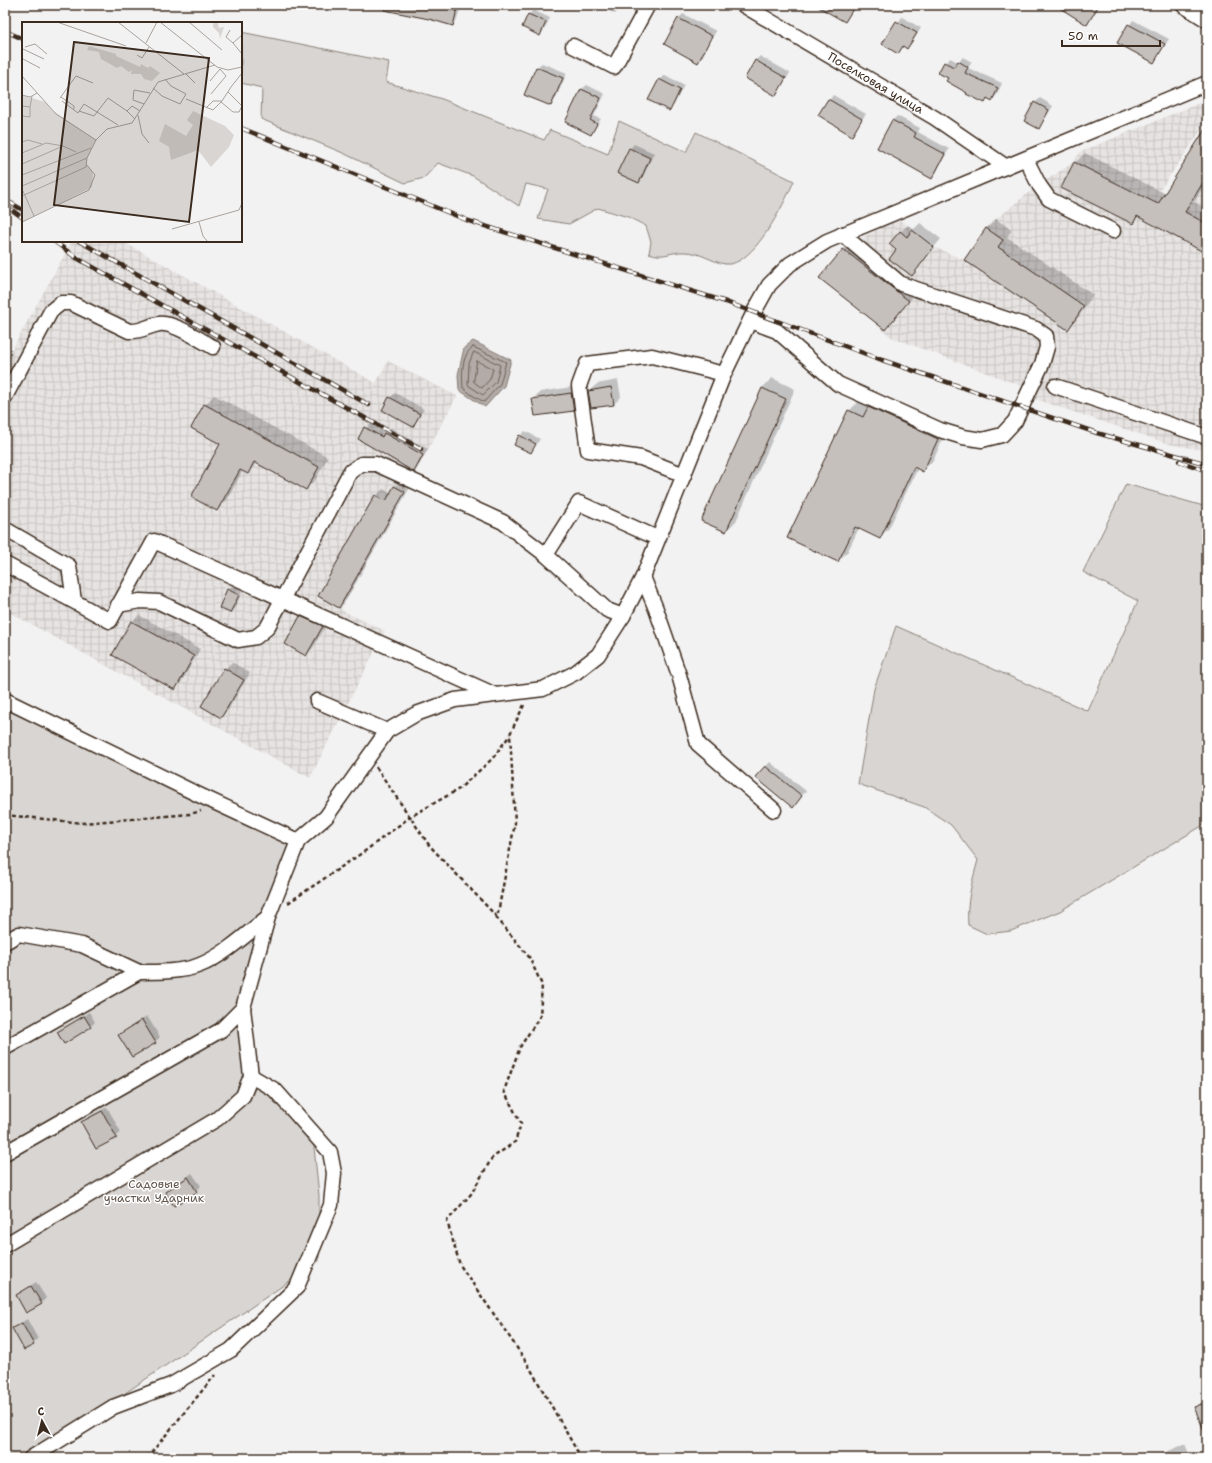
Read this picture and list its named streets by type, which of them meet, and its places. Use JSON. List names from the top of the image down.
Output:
{
  "streets": {
    "street": ["Поселковая улица"]
  },
  "parks": ["Садовые участки Ударник"],
  "scale_bar": "50 m",
  "north": "top"
}
